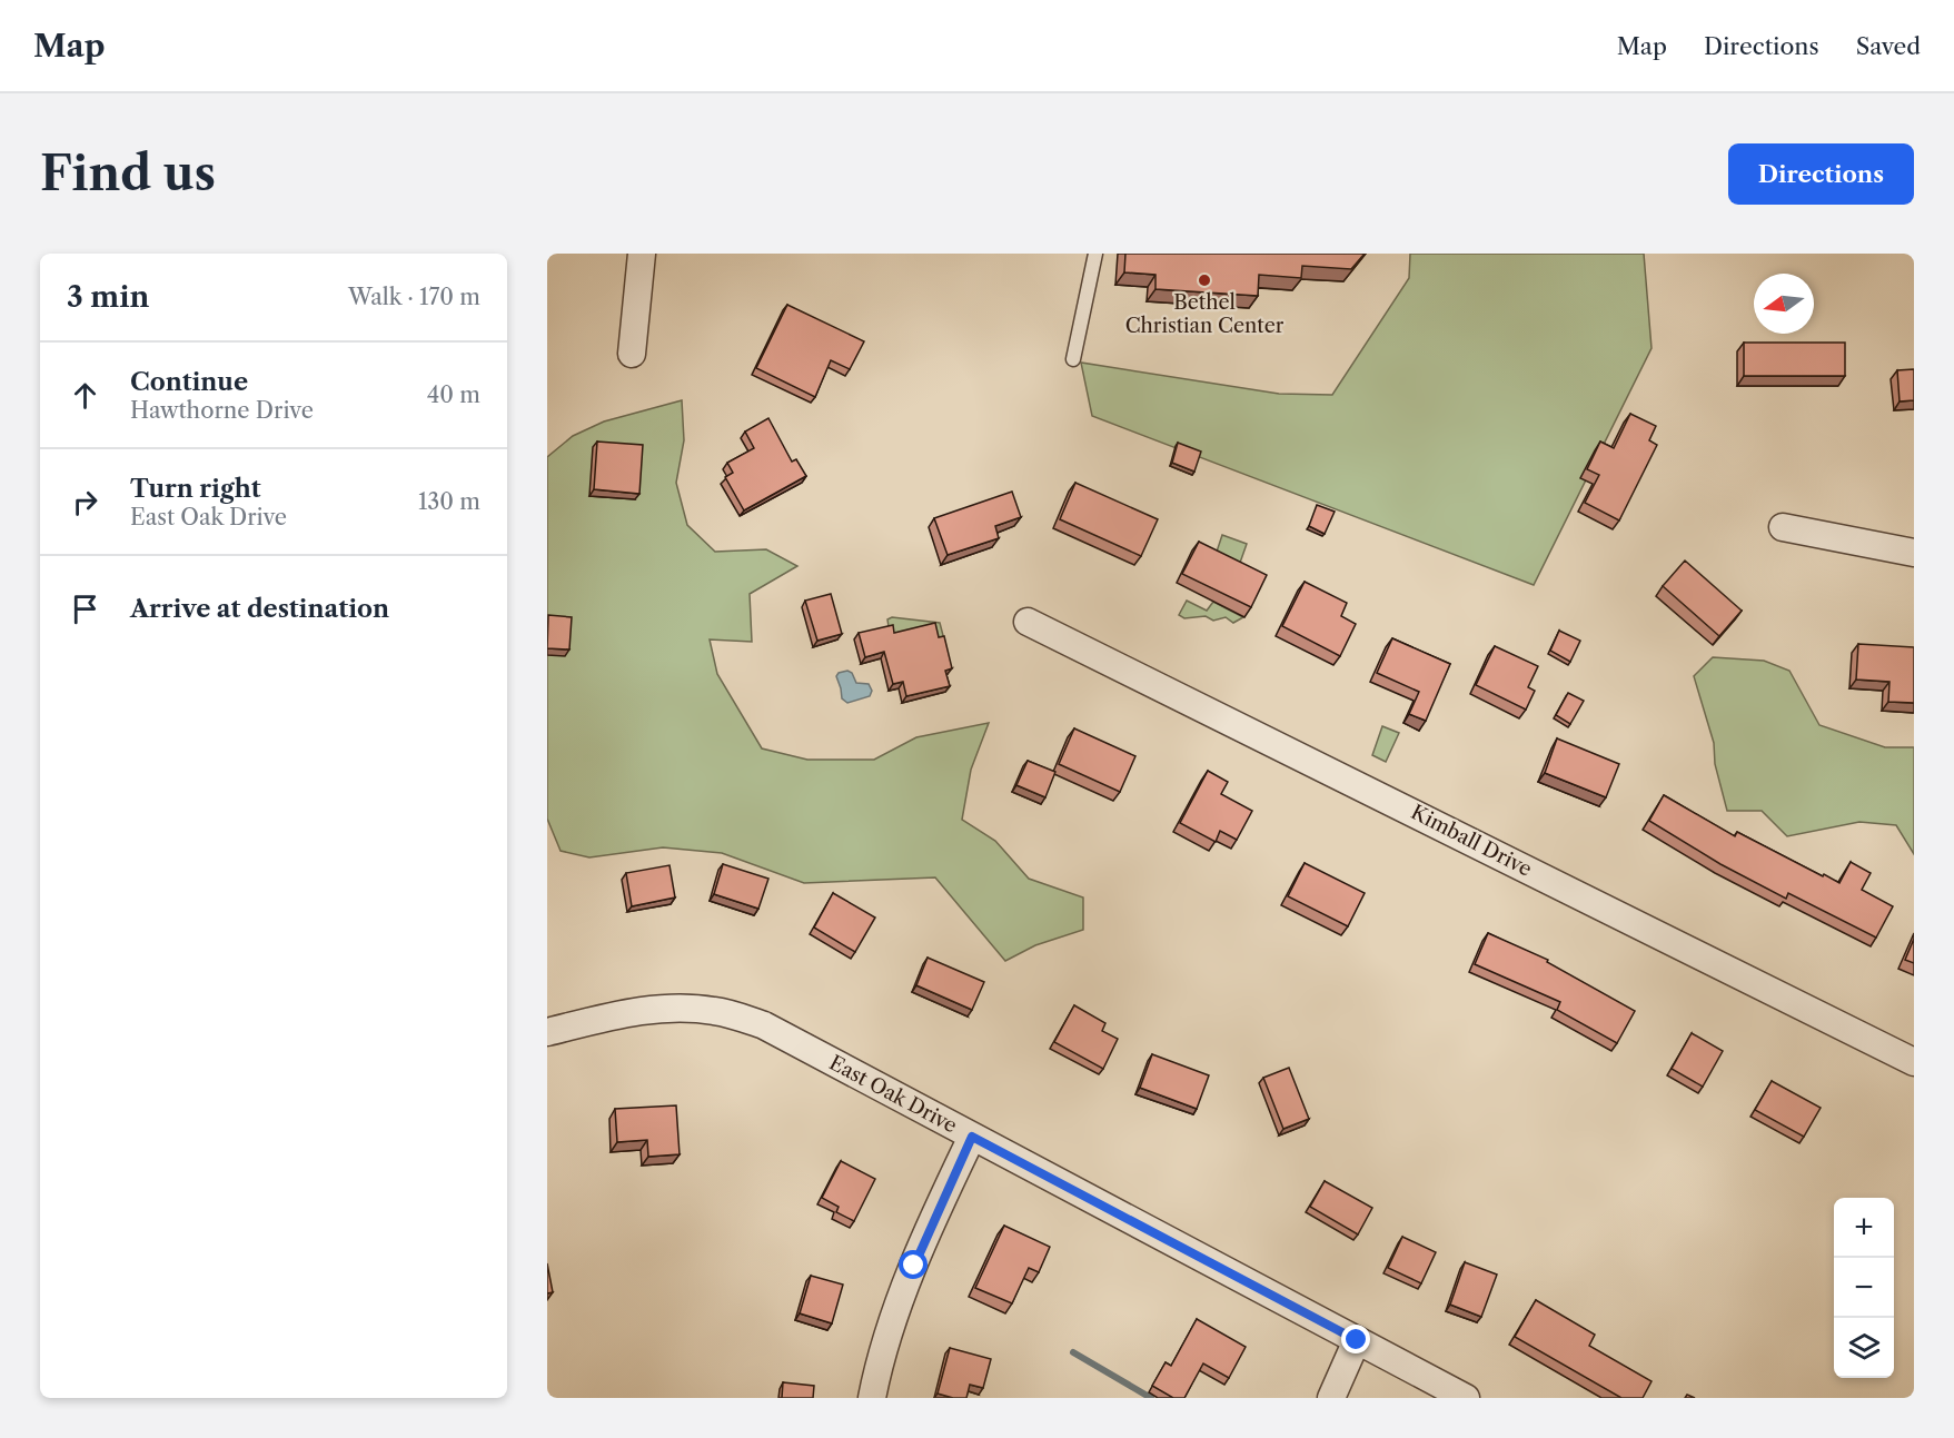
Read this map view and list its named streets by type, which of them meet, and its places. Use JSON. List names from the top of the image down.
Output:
{
  "streets": {
    "street": ["Kimball Drive", "East Oak Drive"]
  },
  "places": ["Bethel Christian Center"],
  "north": "left",
  "page": {
    "header": "Map",
    "nav": ["Map", "Directions", "Saved"],
    "buttons": "Directions",
    "title": "Find us",
    "heading": ["3 min", "Walk · 170 m"],
    "list": [
      ["Continue", "Hawthorne Drive", "40 m"],
      ["Turn right", "East Oak Drive", "130 m"],
      "Arrive at destination"
    ],
    "map_buttons": ["+", "−"]
  }
}
